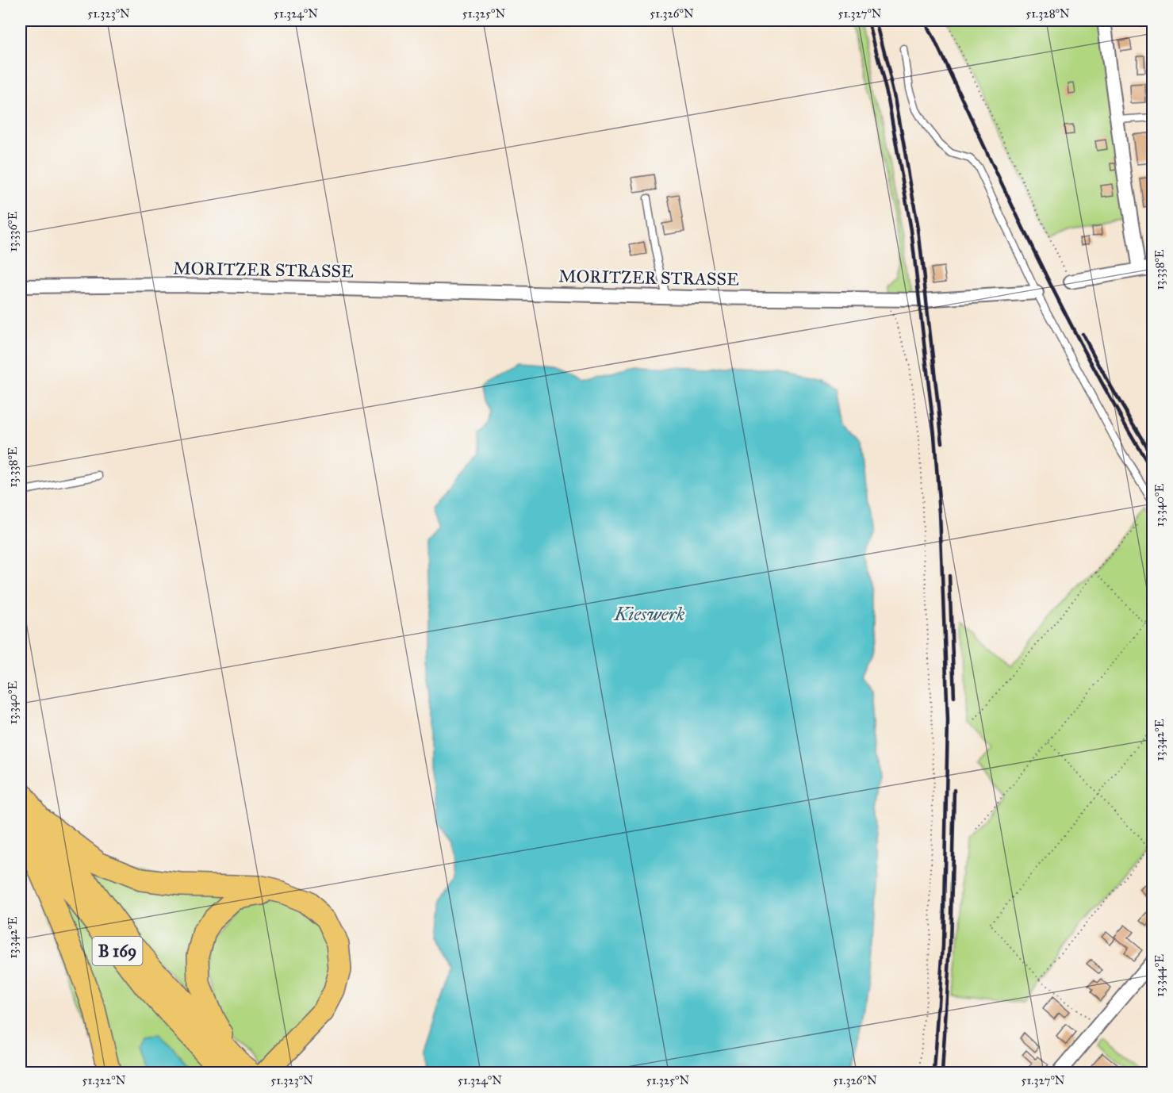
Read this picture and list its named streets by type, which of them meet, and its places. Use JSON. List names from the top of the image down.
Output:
{
  "streets": {
    "highway": ["B 169"],
    "street": ["MORITZER STRASSE"]
  },
  "water": ["Kieswerk"],
  "coordinates": [
    "51.323°N",
    "51.324°N",
    "51.325°N",
    "51.326°N",
    "51.327°N",
    "51.328°N",
    "13.336°E",
    "13.338°E",
    "13.340°E",
    "13.342°E",
    "13.344°E",
    "51.322°N"
  ]
}
